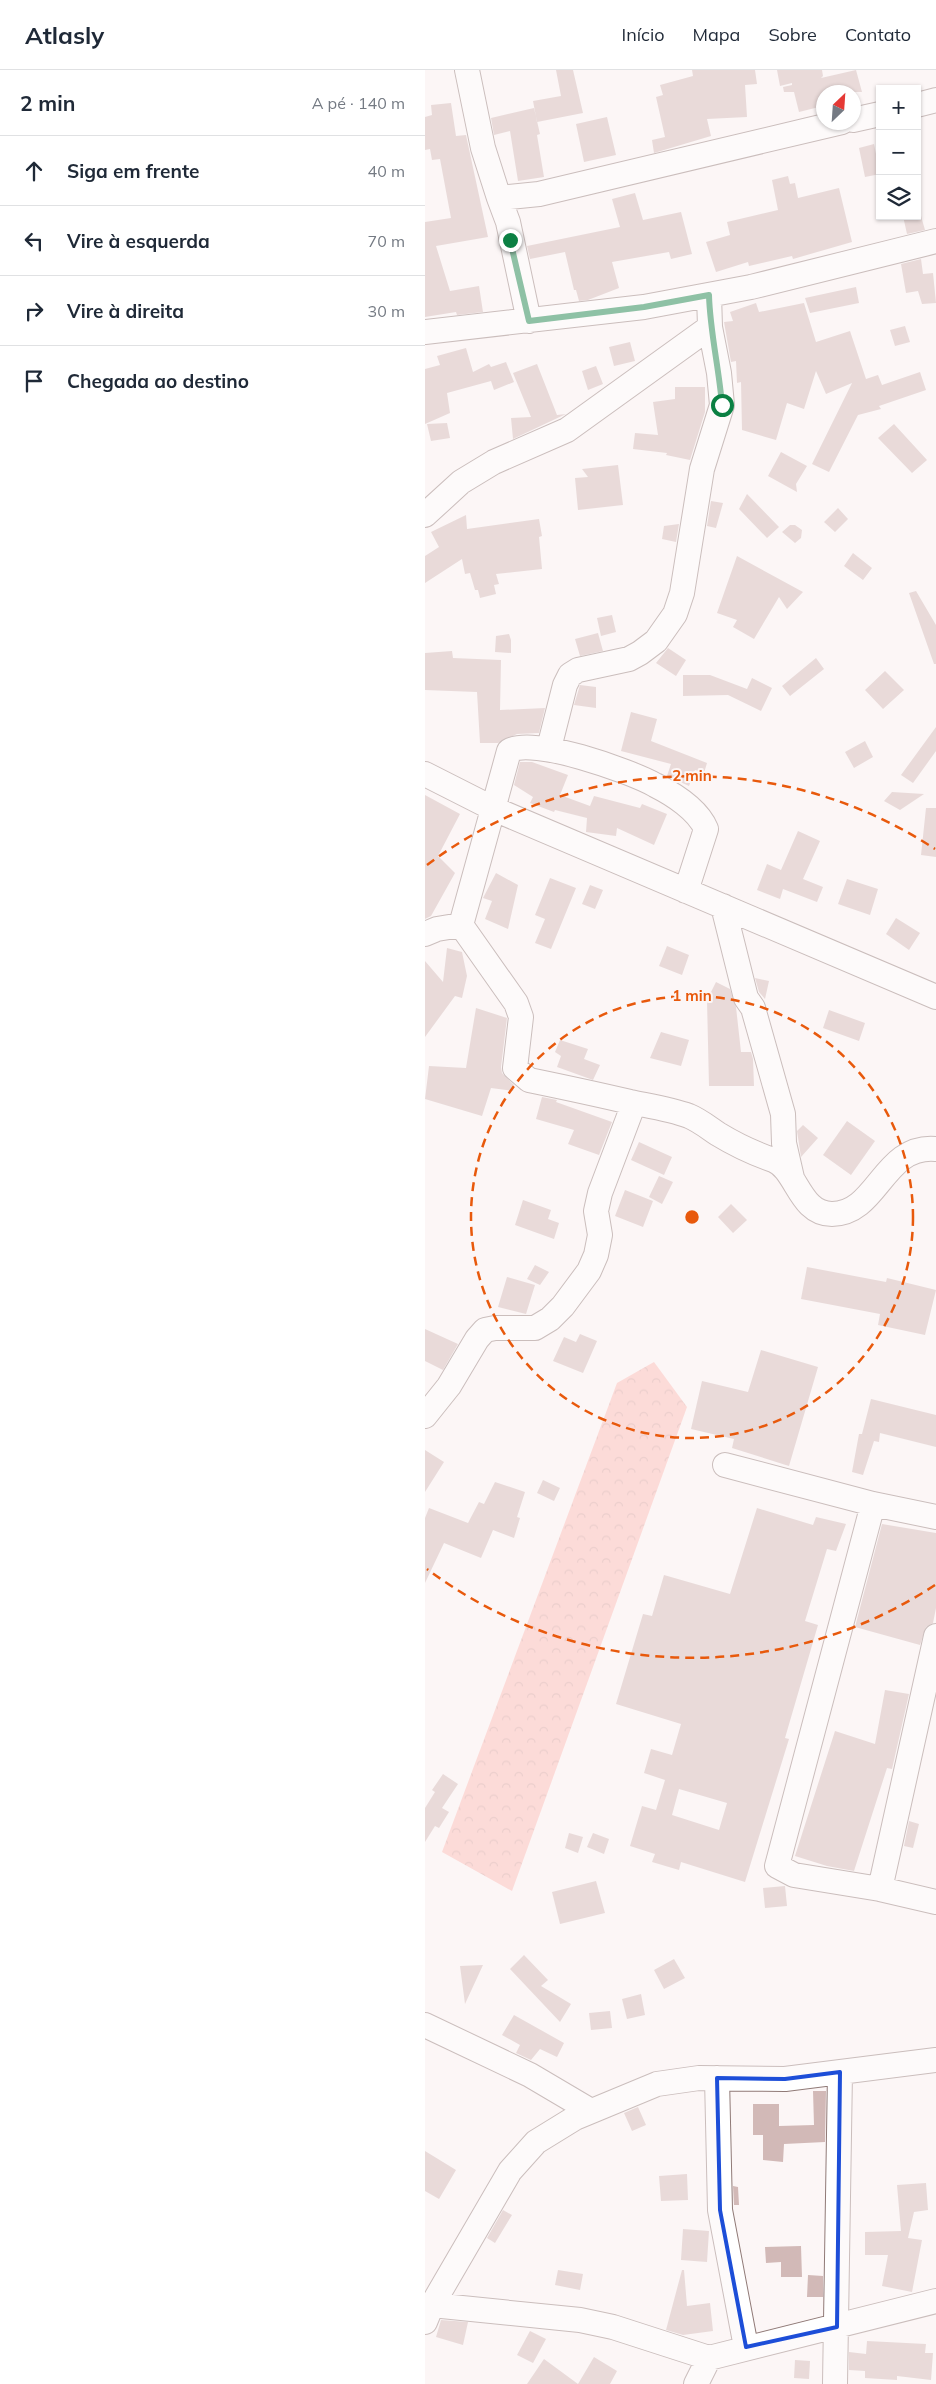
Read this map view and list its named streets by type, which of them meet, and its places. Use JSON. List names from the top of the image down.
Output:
{
  "north": "top right",
  "page": {
    "header": "Atlasly",
    "nav": [
      "Início",
      "Mapa",
      "Sobre",
      "Contato"
    ],
    "heading": ["2 min", "A pé · 140 m"],
    "map_buttons": ["+", "−"],
    "list": [
      ["Siga em frente", "40 m"],
      ["Vire à esquerda", "70 m"],
      ["Vire à direita", "30 m"],
      "Chegada ao destino"
    ]
  },
  "rings": ["2 min", "1 min"]
}
